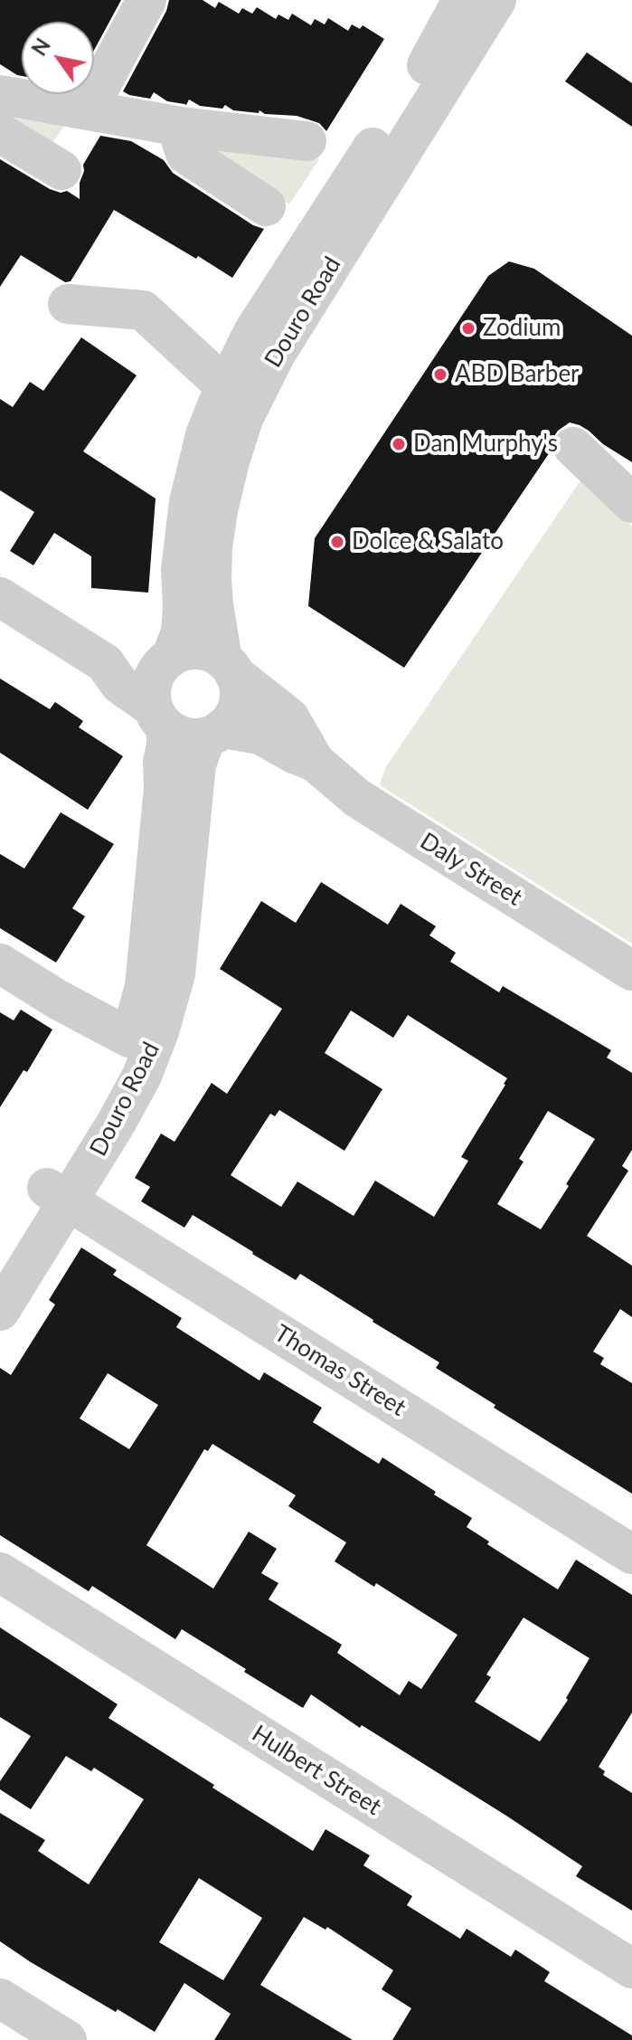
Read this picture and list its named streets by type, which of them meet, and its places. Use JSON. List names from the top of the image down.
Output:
{
  "streets": {
    "street": [
      "Douro Road",
      "Daly Street",
      "Thomas Street",
      "Hulbert Street"
    ]
  },
  "crossings": [
    ["Douro Road", "Daly Street"],
    ["Douro Road", "Thomas Street"]
  ],
  "places": [
    "Zodium",
    "ABD Barber",
    "Dan Murphy's",
    "Dolce & Salato"
  ],
  "north": "top left"
}
